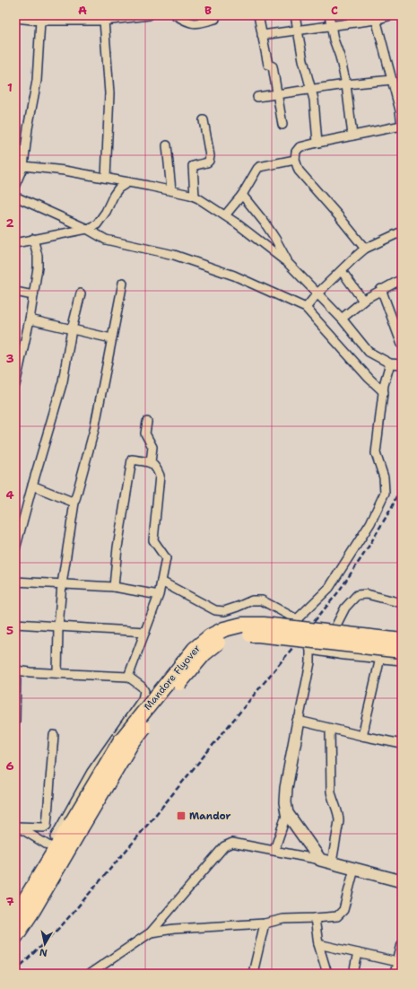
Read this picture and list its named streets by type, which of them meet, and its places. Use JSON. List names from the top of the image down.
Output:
{
  "streets": {
    "highway": ["Mandore Flyover"]
  },
  "places": {
    "transit": ["Mandor"]
  },
  "north": "bottom",
  "grid": {
    "columns": ["A", "B", "C"],
    "rows": [
      "1",
      "2",
      "3",
      "4",
      "5",
      "6",
      "7"
    ]
  }
}
